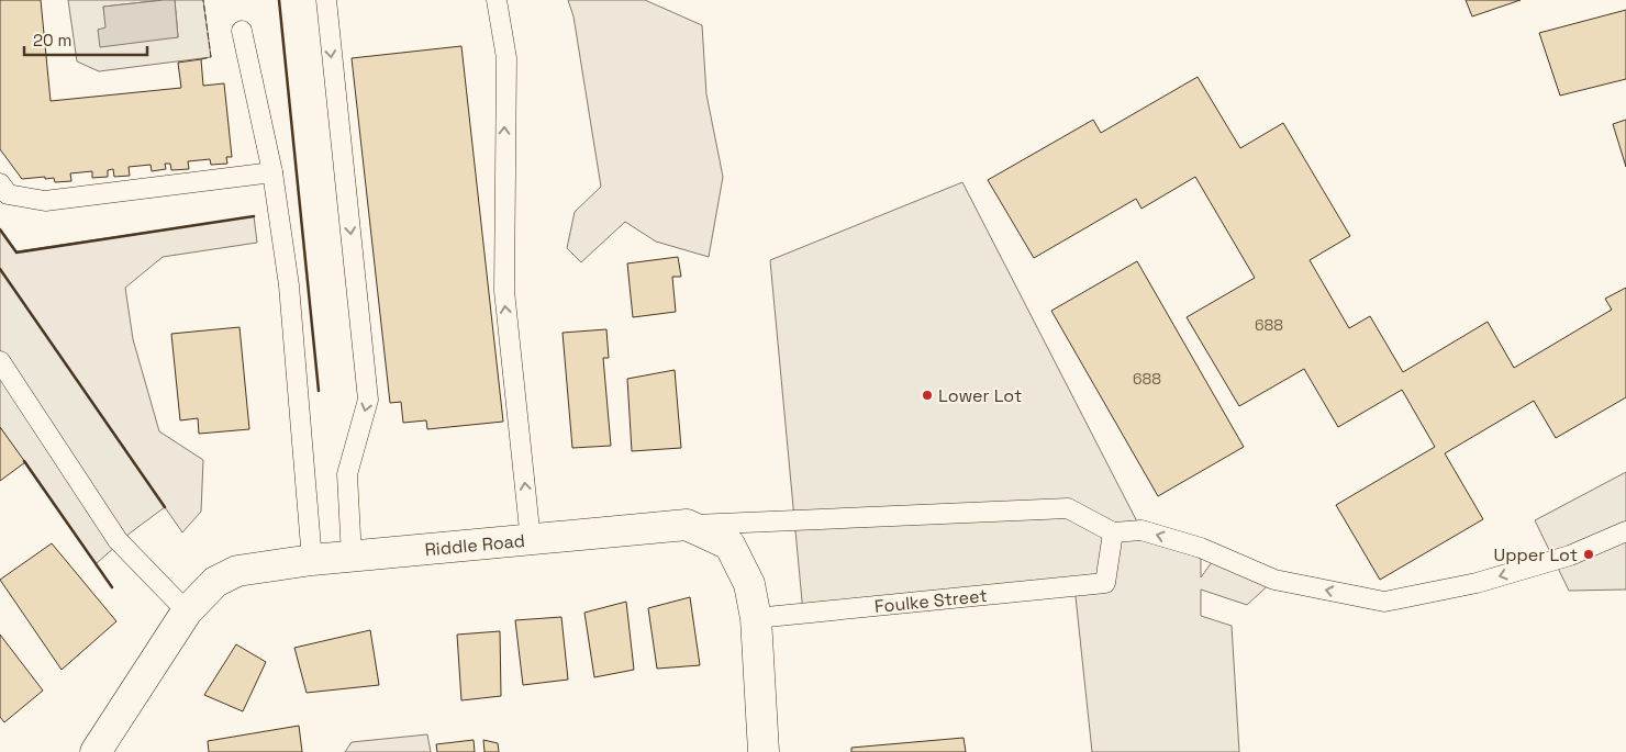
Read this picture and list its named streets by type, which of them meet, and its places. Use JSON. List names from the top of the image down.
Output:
{
  "streets": {
    "street": ["Riddle Road"],
    "lane": ["Foulke Street"]
  },
  "places": ["Lower Lot", "Upper Lot"],
  "house_numbers": ["688", "688"],
  "scale_bar": "20 m"
}
